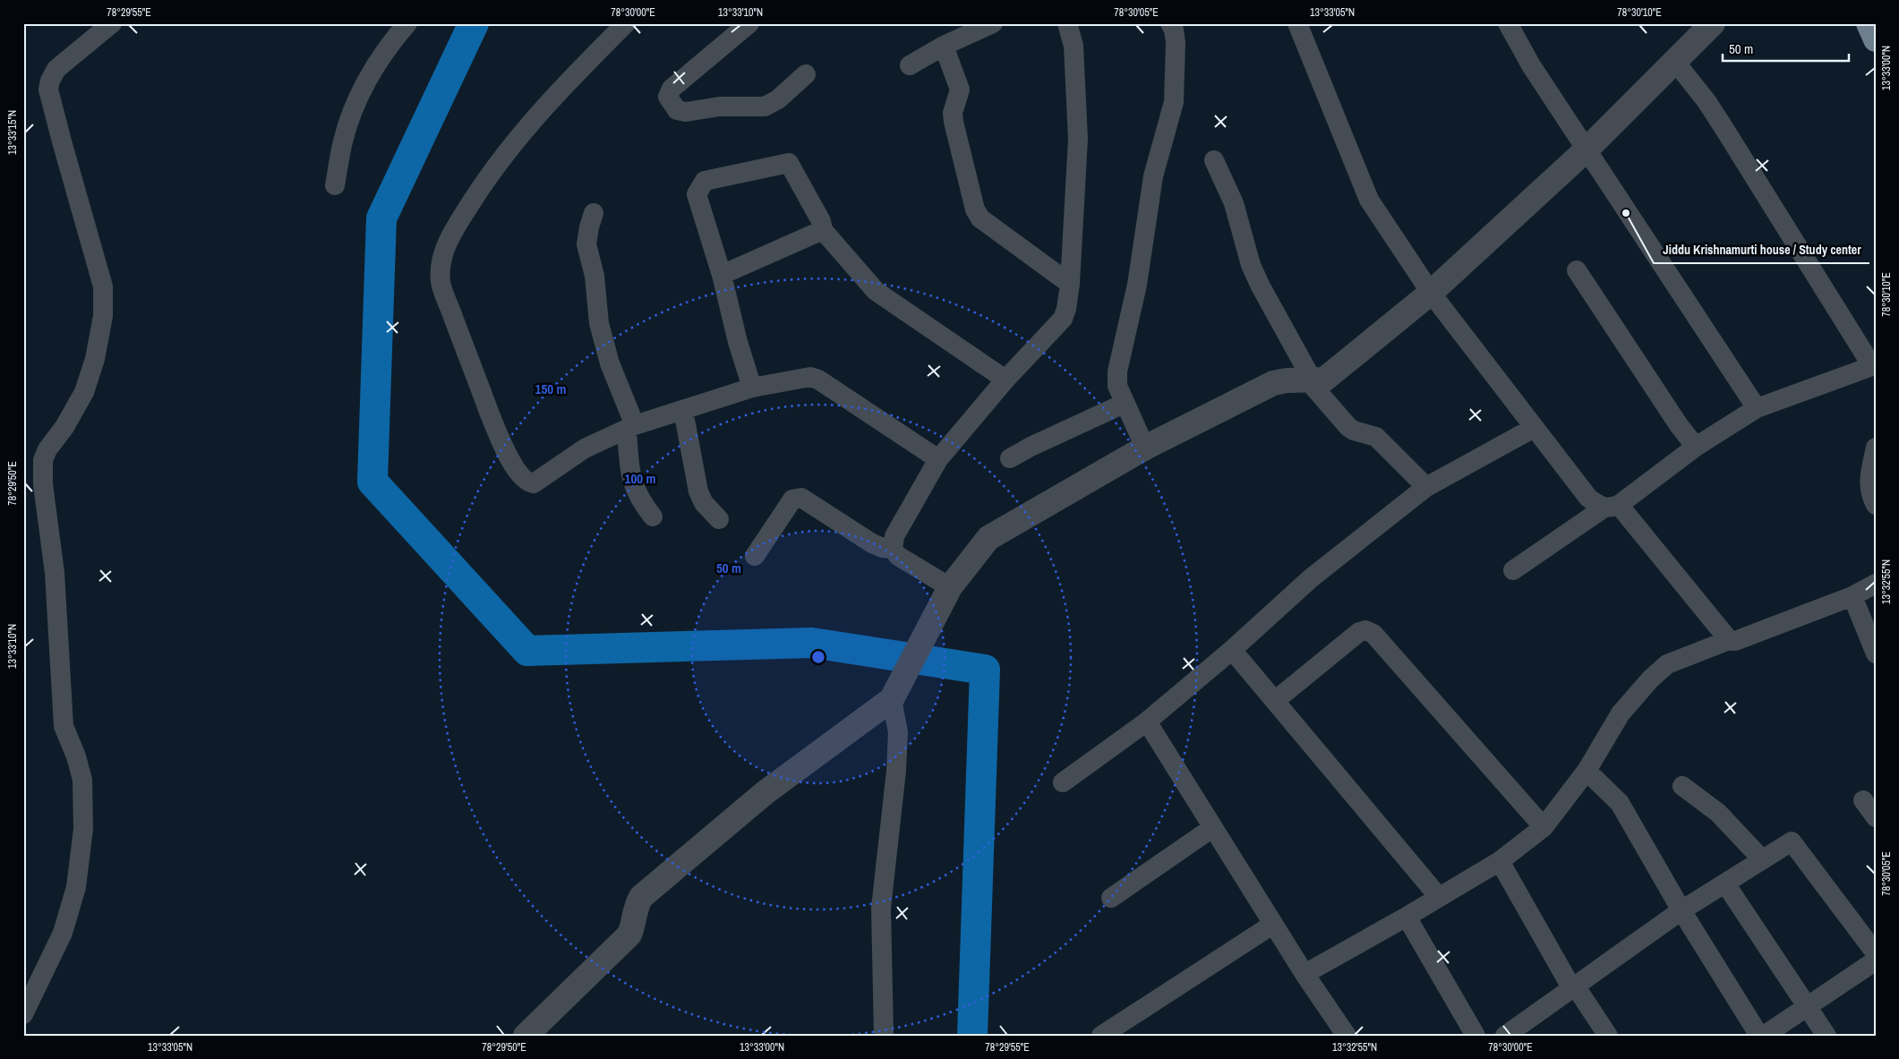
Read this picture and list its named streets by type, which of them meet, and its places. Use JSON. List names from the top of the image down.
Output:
{
  "places": ["Jiddu Krishnamurti house / Study center"],
  "scale_bar": "50 m",
  "coordinates": [
    "78°29'55\"E",
    "78°30'00\"E",
    "13°33'10\"N",
    "78°30'05\"E",
    "13°33'05\"N",
    "78°30'10\"E",
    "13°33'00\"N",
    "13°33'15\"N",
    "78°29'50\"E",
    "13°32'55\"N"
  ],
  "rings": ["150 m", "100 m", "50 m"]
}
